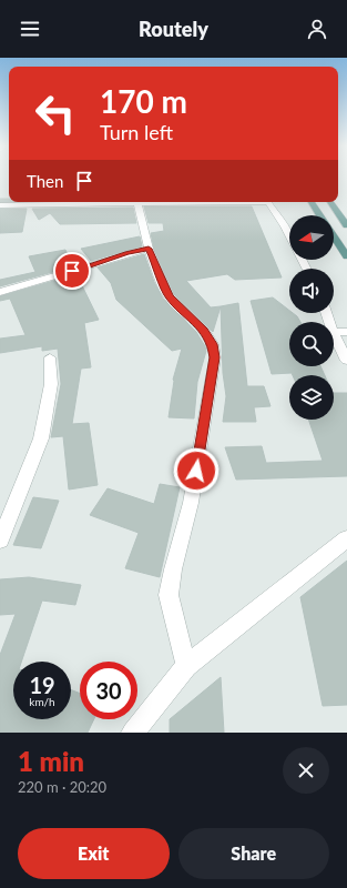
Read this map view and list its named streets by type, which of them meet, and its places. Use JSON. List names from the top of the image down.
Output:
{
  "north": "left",
  "page": {
    "header": "Routely",
    "turn": ["170 m", "Turn left"],
    "then": "Then",
    "speed": "19 km/h",
    "limit": "30",
    "heading": ["1 min", "220 m · 20:20"],
    "buttons": ["Exit", "Share"]
  }
}
